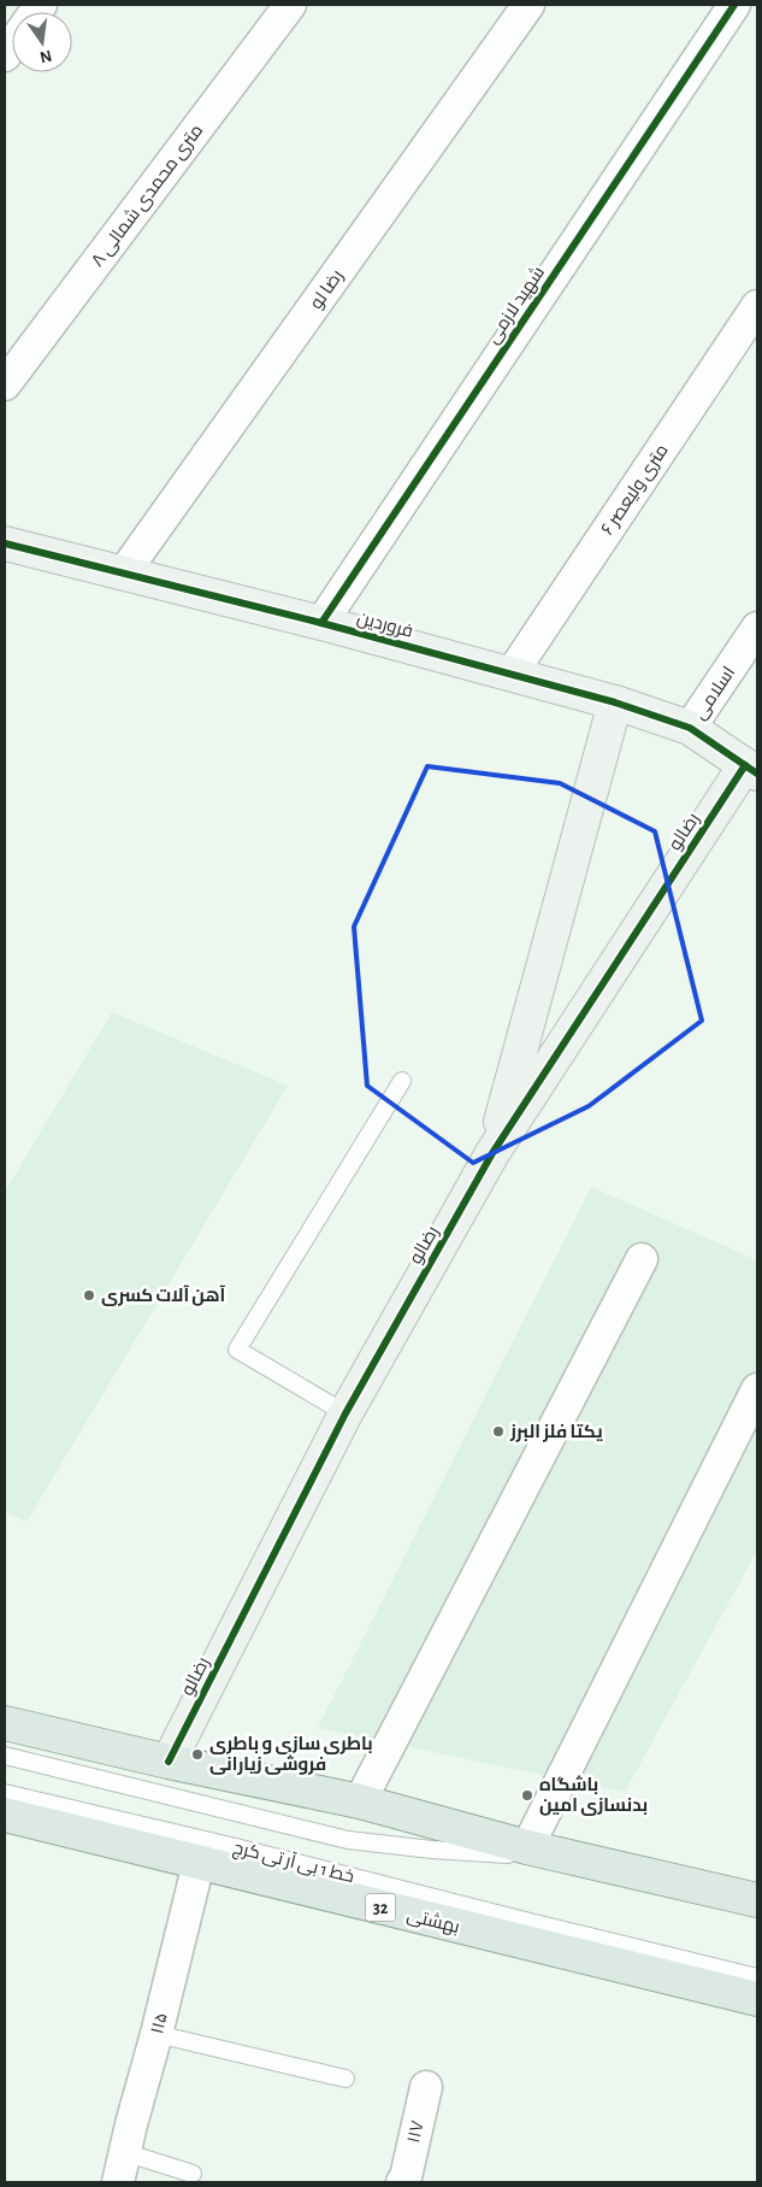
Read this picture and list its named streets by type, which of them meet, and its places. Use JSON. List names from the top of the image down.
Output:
{
  "streets": {
    "main road": ["32", "بهشتی"],
    "street": [
      "۸ متری محمدی شمالی",
      "رضا لو",
      "شهید لازمی",
      "۶ متری ولیعصر",
      "فروردین",
      "اسلامی",
      "رضالو",
      "۱۱۵",
      "۱۱۷"
    ],
    "lane": ["خط 1 بی آر تی کرج"]
  },
  "crossings": [
    ["رضا لو", "فروردین"],
    ["شهید لازمی", "فروردین"],
    ["۶ متری ولیعصر", "فروردین"],
    ["فروردین", "اسلامی"],
    ["فروردین", "رضالو"],
    ["بهشتی", "۱۱۵"]
  ],
  "places": [
    "آهن آلات کسری",
    "یکتا فلز البرز",
    "باطری سازی و باطری فروشی زیارانی",
    "باشگاه بدنسازی امین"
  ],
  "north": "bottom"
}
